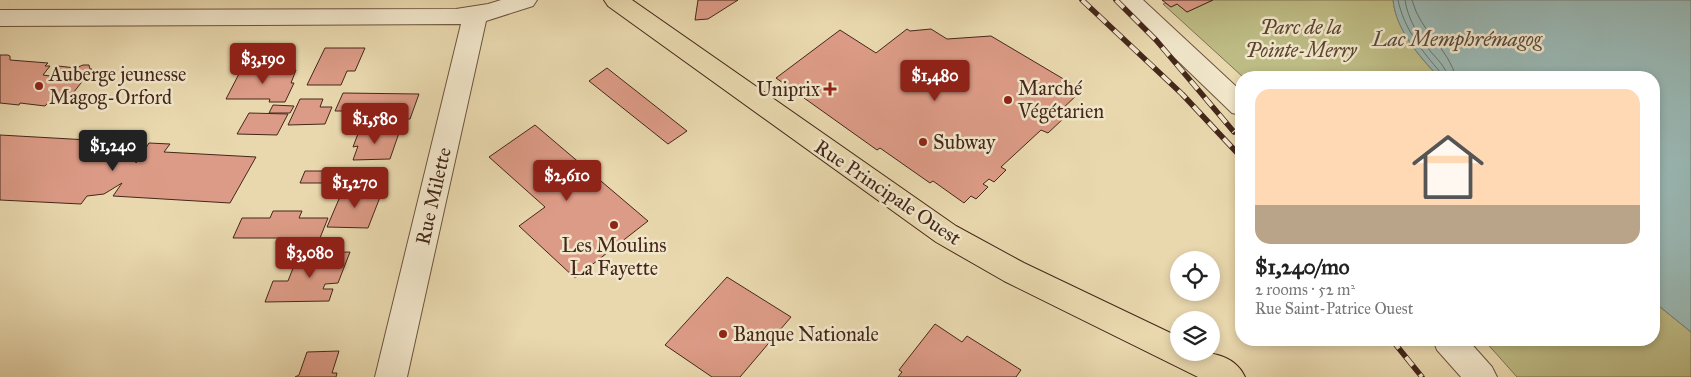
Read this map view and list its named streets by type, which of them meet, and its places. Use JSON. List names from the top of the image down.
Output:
{
  "streets": {
    "main road": ["Rue Principale Ouest"],
    "street": ["Rue Milette"]
  },
  "water": ["Lac Memphrémagog"],
  "parks": ["Parc de la Pointe-Merry"],
  "places": {
    "other": [
      "Auberge jeunesse Magog-Orford",
      "Marché Végétarien",
      "Subway",
      "Les Moulins La Fayette",
      "Banque Nationale"
    ],
    "health": ["Uniprix"]
  },
  "page": {
    "price": [
      "$3,190",
      "$1,480",
      "$1,580",
      "$1,240",
      "$2,610",
      "$1,270",
      "$3,080"
    ],
    "list": [
      {
        "name": "$1,240/mo",
        "note": "2 rooms · 52 m² · Rue Saint-Patrice Ouest"
      }
    ]
  }
}
